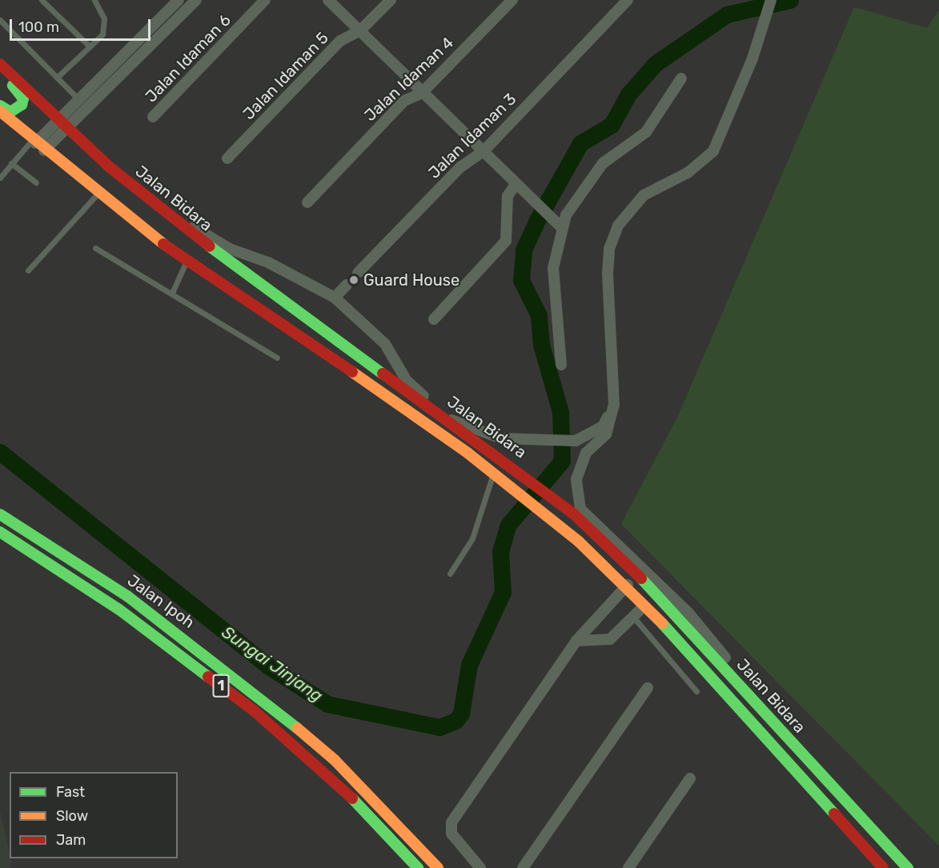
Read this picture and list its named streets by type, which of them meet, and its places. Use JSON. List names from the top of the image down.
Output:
{
  "streets": {
    "main road": ["Jalan Bidara", "Jalan Ipoh", "1"],
    "street": [
      "Jalan Idaman 6",
      "Jalan Idaman 5",
      "Jalan Idaman 4",
      "Jalan Idaman 3"
    ]
  },
  "water": ["Sungai Jinjang"],
  "places": ["Guard House"],
  "legend": ["Fast", "Slow", "Jam"],
  "scale_bar": "100 m"
}
